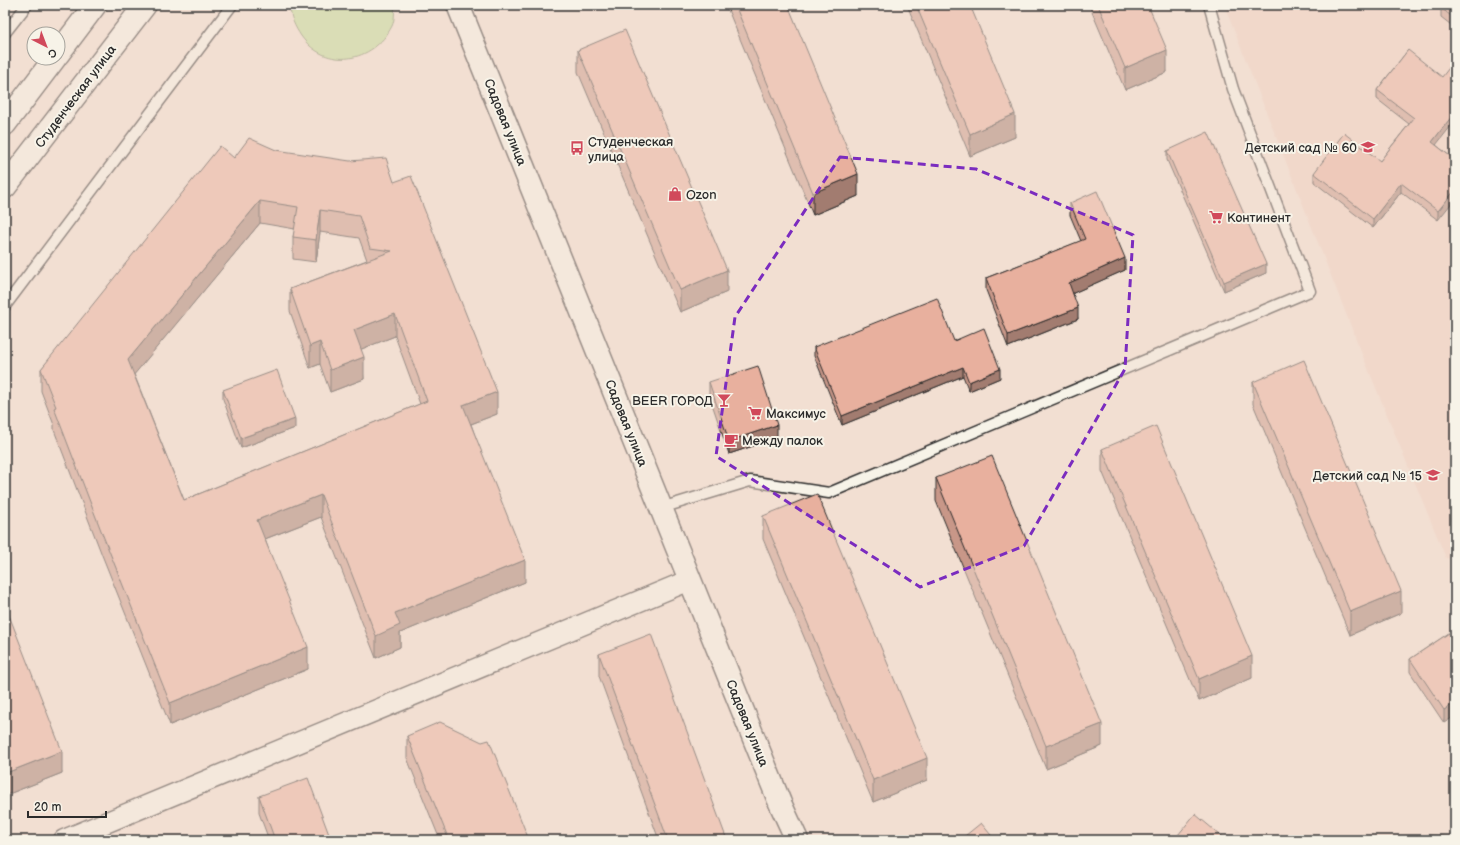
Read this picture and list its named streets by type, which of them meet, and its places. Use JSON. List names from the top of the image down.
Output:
{
  "streets": {
    "main road": ["Студенческая улица", "Садовая улица"]
  },
  "places": {
    "school or university": ["Детский сад № 60", "Детский сад № 15"],
    "bus stop": ["Студенческая улица"],
    "shop": ["Ozon"],
    "supermarket": ["Континент", "Максимус"],
    "bar": ["BEER ГОРОД"],
    "cafe": ["Между палок"]
  },
  "scale_bar": "20 m",
  "north": "bottom right"
}
